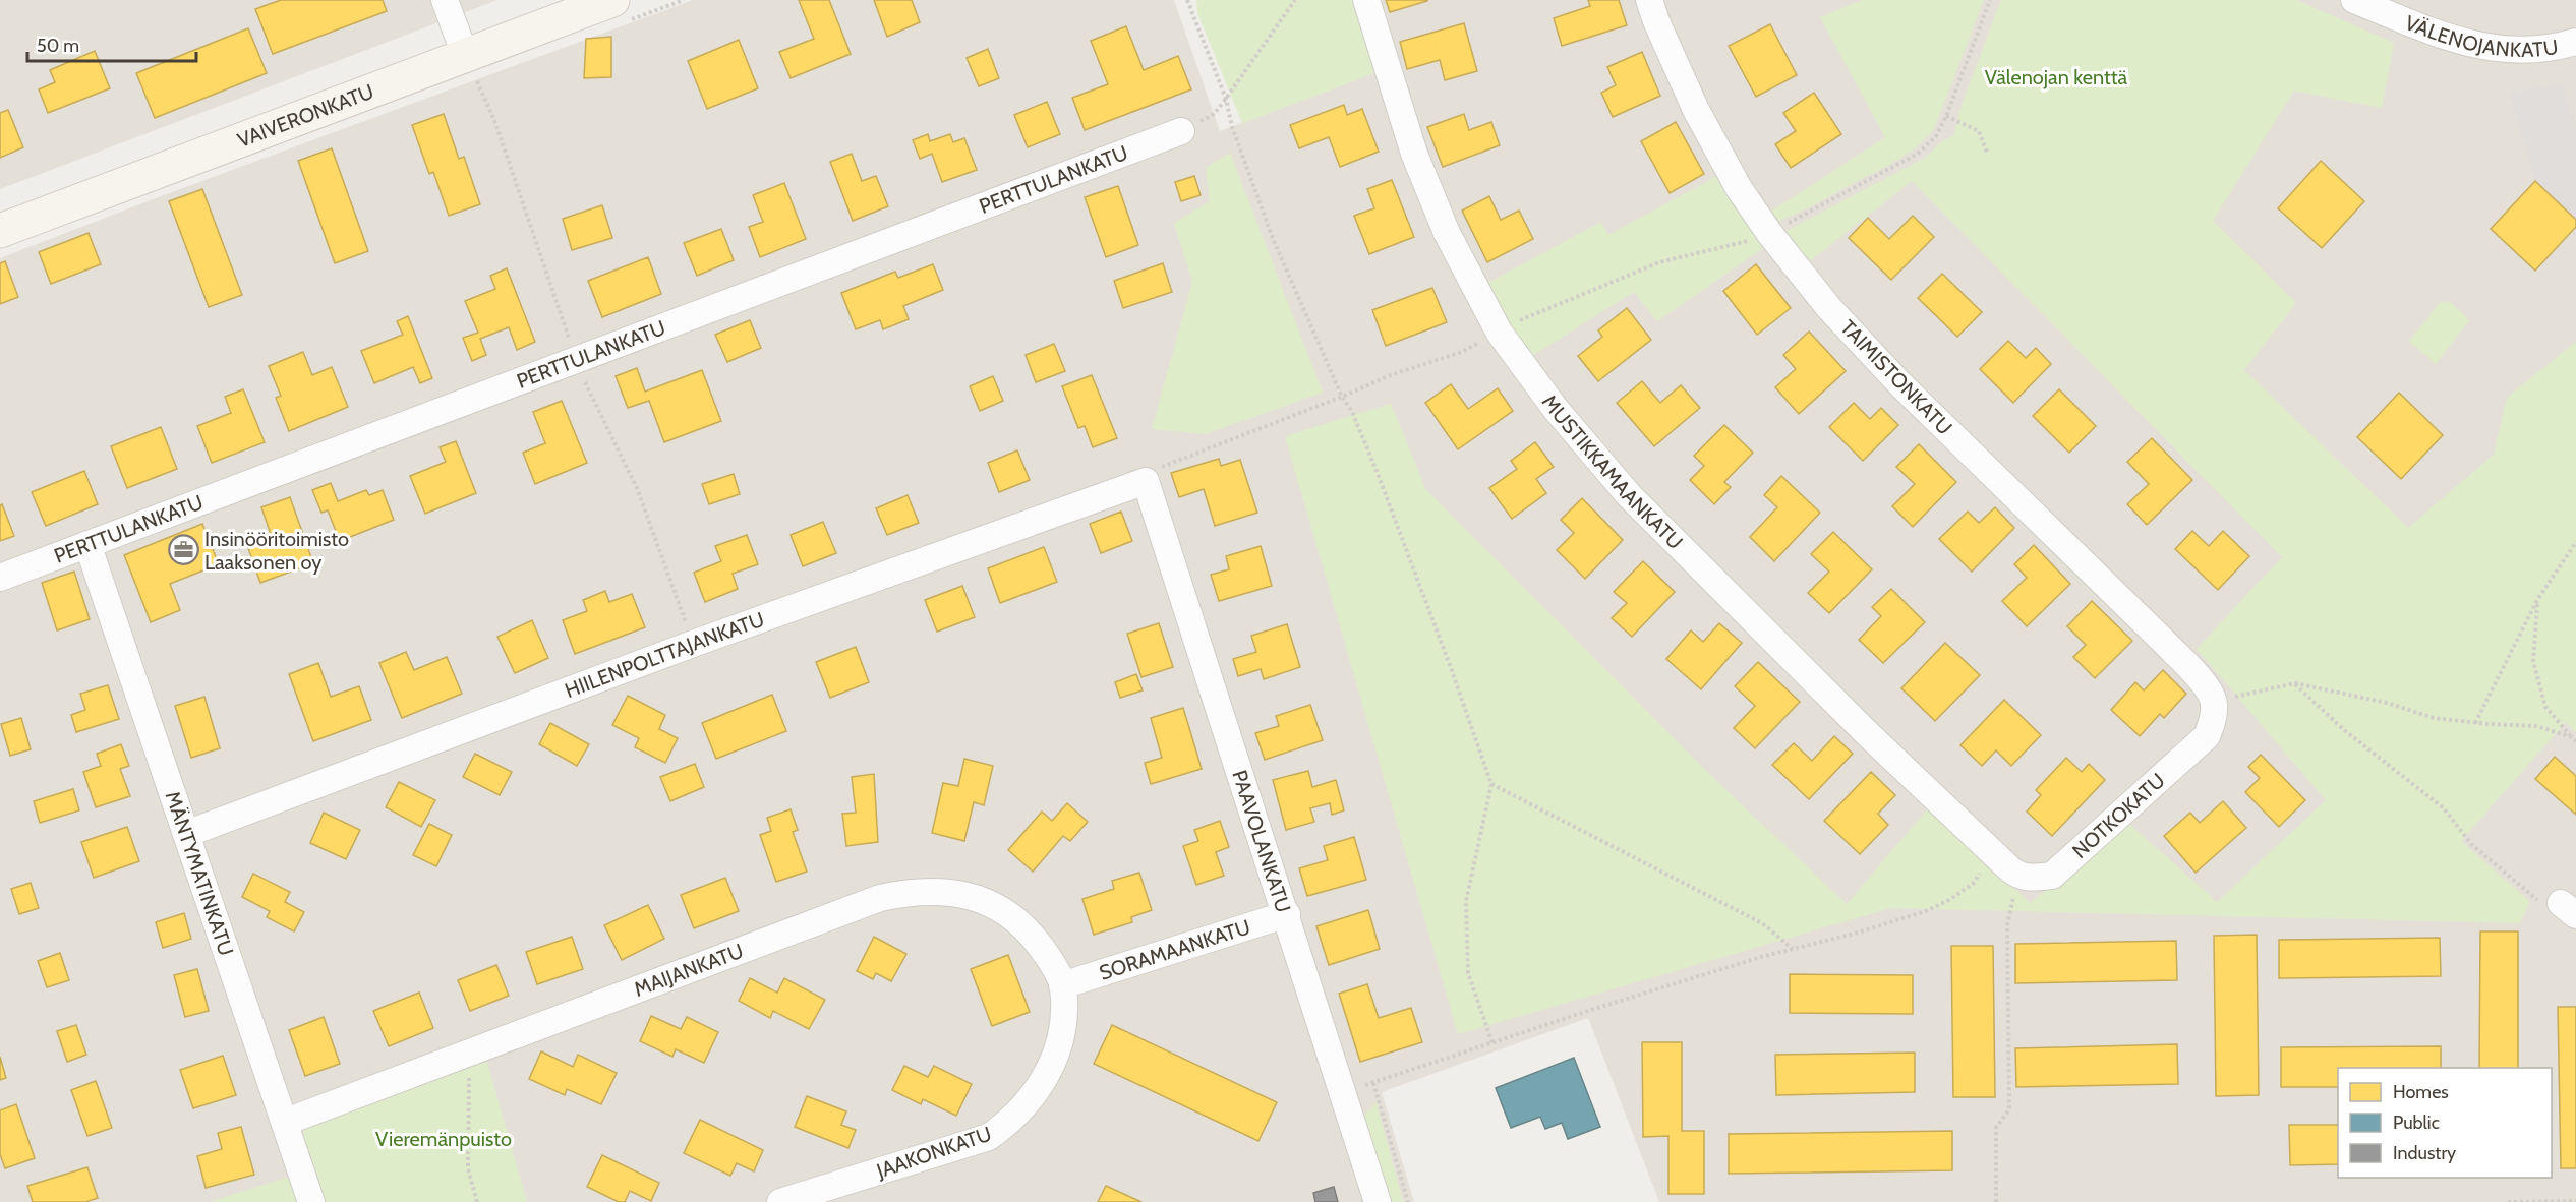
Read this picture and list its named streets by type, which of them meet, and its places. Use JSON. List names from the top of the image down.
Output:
{
  "streets": {
    "main road": ["VAIVERONKATU"],
    "street": [
      "VÄLENOJANKATU",
      "PERTTULANKATU",
      "TAIMISTONKATU",
      "MUSTIKKAMAANKATU",
      "HIILENPOLTTAJANKATU",
      "NOTKOKATU",
      "PAAVOLANKATU",
      "MÄNTYMATINKATU",
      "SORAMAANKATU",
      "MAIJANKATU",
      "JAAKONKATU"
    ]
  },
  "crossings": [
    ["PERTTULANKATU", "MÄNTYMATINKATU"],
    ["TAIMISTONKATU", "NOTKOKATU"],
    ["HIILENPOLTTAJANKATU", "PAAVOLANKATU"],
    ["HIILENPOLTTAJANKATU", "MÄNTYMATINKATU"],
    ["PAAVOLANKATU", "SORAMAANKATU"],
    ["MÄNTYMATINKATU", "MAIJANKATU"],
    ["SORAMAANKATU", "MAIJANKATU"],
    ["SORAMAANKATU", "JAAKONKATU"],
    ["MAIJANKATU", "JAAKONKATU"]
  ],
  "parks": ["Välenojan kenttä", "Vieremänpuisto"],
  "places": {
    "office": ["Insinööritoimisto Laaksonen oy"]
  },
  "legend": ["Homes", "Public", "Industry"],
  "scale_bar": "50 m"
}
